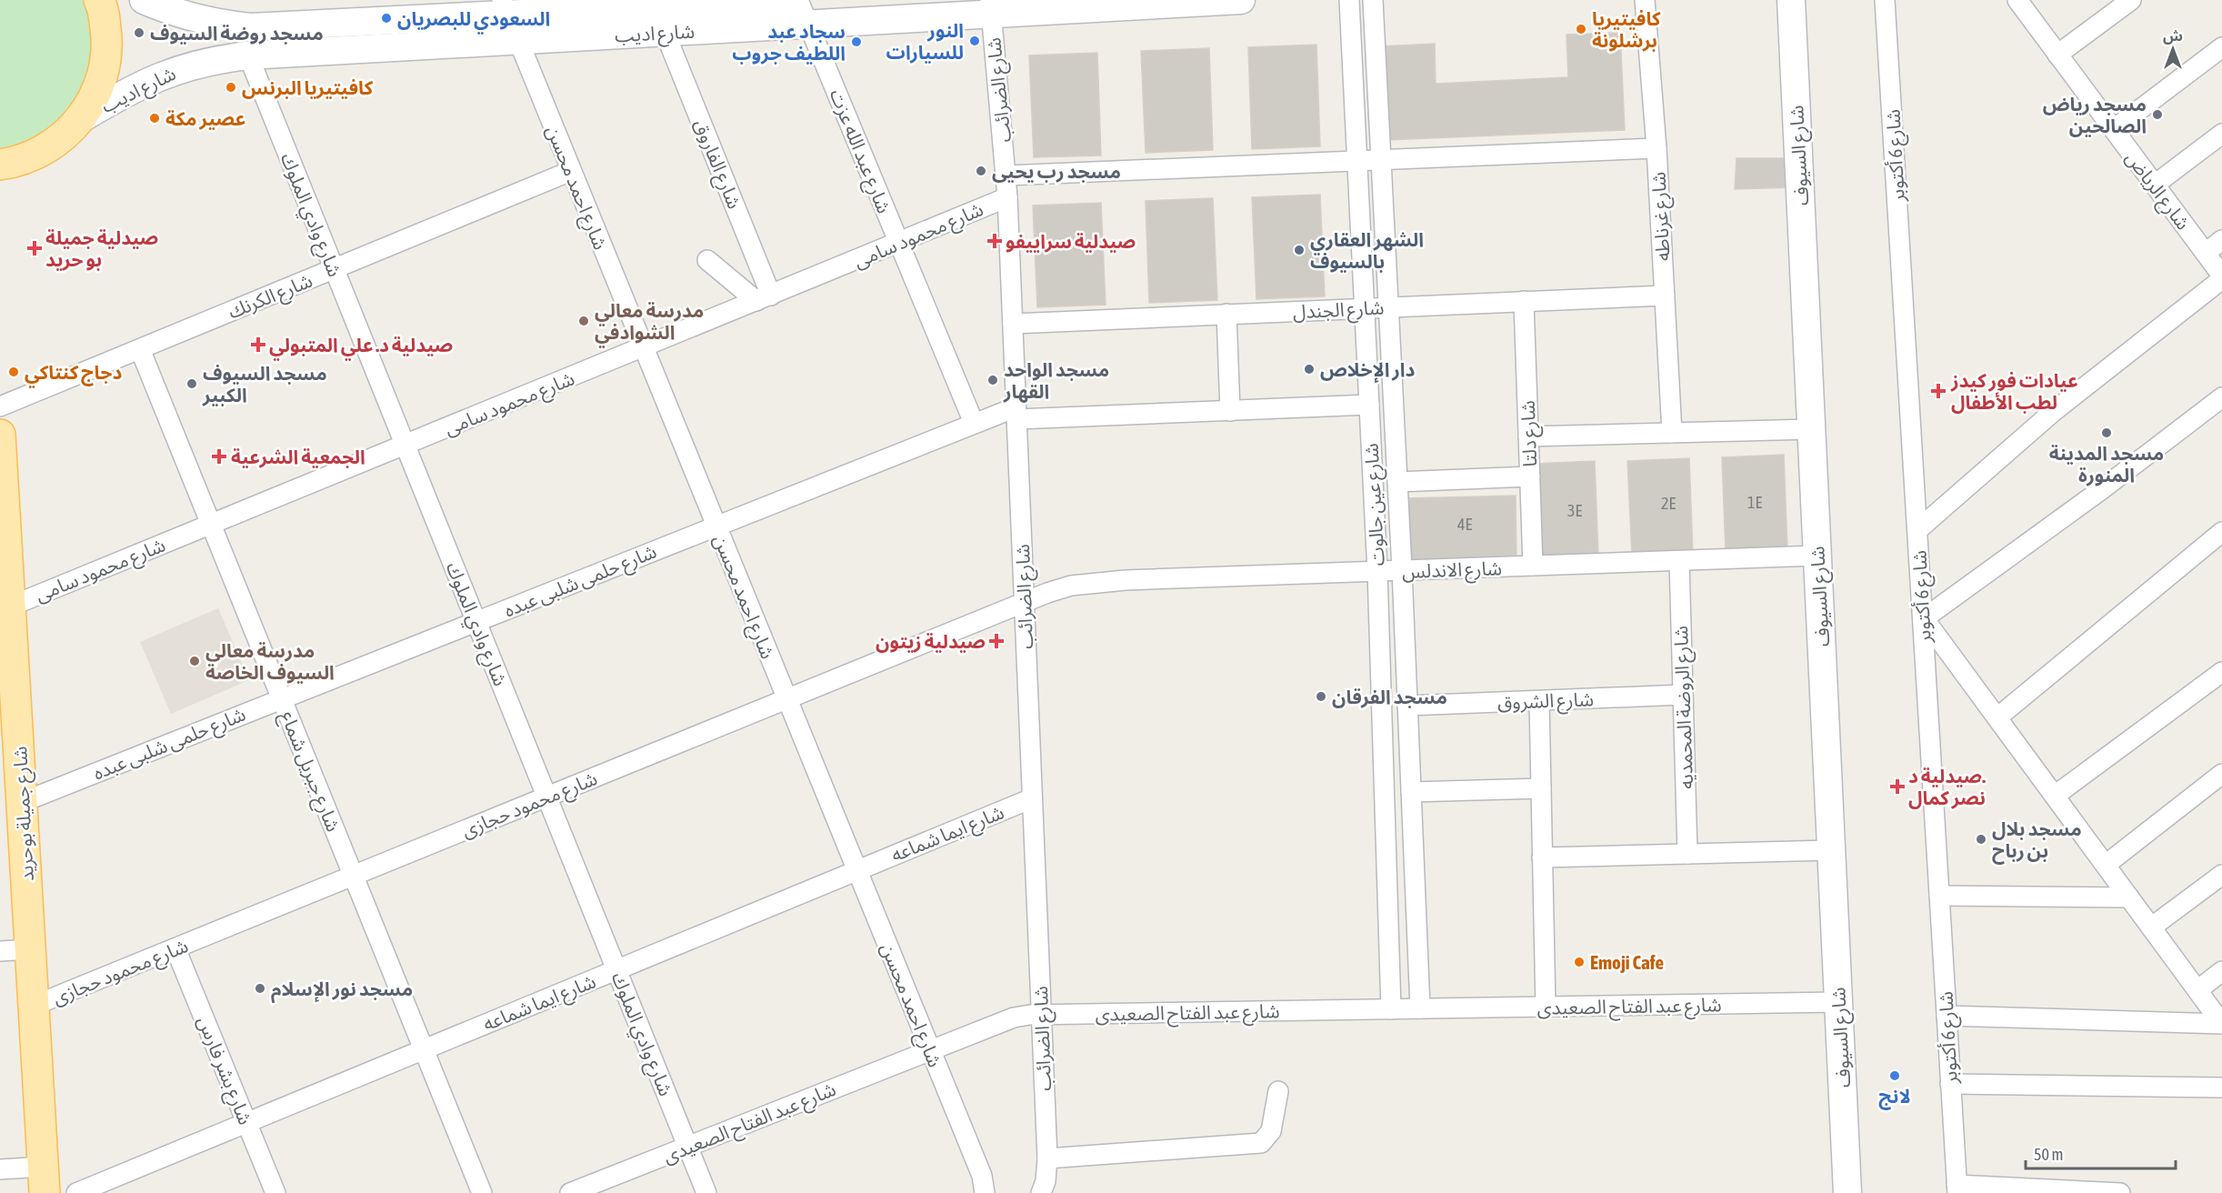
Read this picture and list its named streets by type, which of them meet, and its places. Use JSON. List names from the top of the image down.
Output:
{
  "streets": {
    "main road": ["شارع اديب", "شارع السيوف", "شارع جميلة بوحريد"],
    "street": [
      "شارع الضرائب",
      "شارع عبد الله عزت",
      "شارع 6 أكتوبر",
      "شارع الفاروق",
      "شارع احمد محسن",
      "شارع الرياض",
      "شارع وادي الملوك",
      "شارع غرناطه",
      "شارع محمود سامى",
      "شارع الكرنك",
      "شارع الجندل",
      "شارع دلتا",
      "شارع عين جالوت",
      "شارع الاندلس",
      "شارع حلمى شلبى عبده",
      "شارع الشروق",
      "شارع الروضة المحمديه",
      "شارع جبريل شماع",
      "شارع محمود حجازى",
      "شارع ايما شماعه",
      "شارع عبد الفتاح الصعيدى",
      "شارع بشر فارس"
    ]
  },
  "crossings": [
    ["شارع اديب", "شارع الضرائب"],
    ["شارع اديب", "شارع عبد الله عزت"],
    ["شارع اديب", "شارع الفاروق"],
    ["شارع اديب", "شارع احمد محسن"],
    ["شارع اديب", "شارع وادي الملوك"],
    ["شارع الضرائب", "شارع محمود سامى"],
    ["شارع الضرائب", "شارع الجندل"],
    ["شارع الضرائب", "شارع الاندلس"],
    ["شارع الضرائب", "شارع حلمى شلبى عبده"],
    ["شارع الضرائب", "شارع محمود حجازى"],
    ["شارع الضرائب", "شارع ايما شماعه"],
    ["شارع الضرائب", "شارع عبد الفتاح الصعيدى"],
    ["شارع عبد الله عزت", "شارع محمود سامى"],
    ["شارع عبد الله عزت", "شارع حلمى شلبى عبده"],
    ["شارع السيوف", "شارع الاندلس"],
    ["شارع السيوف", "شارع عبد الفتاح الصعيدى"],
    ["شارع الفاروق", "شارع محمود سامى"],
    ["شارع احمد محسن", "شارع محمود سامى"],
    ["شارع احمد محسن", "شارع الكرنك"],
    ["شارع احمد محسن", "شارع حلمى شلبى عبده"],
    ["شارع احمد محسن", "شارع محمود حجازى"],
    ["شارع احمد محسن", "شارع ايما شماعه"],
    ["شارع احمد محسن", "شارع عبد الفتاح الصعيدى"],
    ["شارع وادي الملوك", "شارع محمود سامى"],
    ["شارع وادي الملوك", "شارع الكرنك"],
    ["شارع وادي الملوك", "شارع حلمى شلبى عبده"],
    ["شارع وادي الملوك", "شارع محمود حجازى"],
    ["شارع وادي الملوك", "شارع ايما شماعه"],
    ["شارع وادي الملوك", "شارع عبد الفتاح الصعيدى"],
    ["شارع غرناطه", "شارع الجندل"],
    ["شارع محمود سامى", "شارع جبريل شماع"],
    ["شارع محمود سامى", "شارع جميلة بوحريد"],
    ["شارع الكرنك", "شارع جبريل شماع"],
    ["شارع الجندل", "شارع دلتا"],
    ["شارع الجندل", "شارع عين جالوت"],
    ["شارع دلتا", "شارع الاندلس"],
    ["شارع عين جالوت", "شارع الاندلس"],
    ["شارع عين جالوت", "شارع حلمى شلبى عبده"],
    ["شارع عين جالوت", "شارع الشروق"],
    ["شارع عين جالوت", "شارع عبد الفتاح الصعيدى"],
    ["شارع الاندلس", "شارع الروضة المحمديه"],
    ["شارع الاندلس", "شارع محمود حجازى"],
    ["شارع حلمى شلبى عبده", "شارع جبريل شماع"],
    ["شارع حلمى شلبى عبده", "شارع جميلة بوحريد"],
    ["شارع الشروق", "شارع الروضة المحمديه"],
    ["شارع جبريل شماع", "شارع محمود حجازى"],
    ["شارع جبريل شماع", "شارع ايما شماعه"],
    ["شارع محمود حجازى", "شارع جميلة بوحريد"],
    ["شارع محمود حجازى", "شارع بشر فارس"],
    ["شارع ايما شماعه", "شارع بشر فارس"]
  ],
  "places": {
    "other": [
      "السعودي للبصريان",
      "كافيتيريا برشلونة",
      "مسجد روضة السيوف",
      "النور للسيارات",
      "سجاد عبد اللطيف جروب",
      "كافيتيريا البرنس",
      "مسجد رياض الصالحين",
      "عصير مكة",
      "مسجد رب يحيى",
      "الشهر العقاري بالسيوف",
      "مدرسة معالي الشوادفي",
      "دار الإخلاص",
      "دجاج كنتاكي",
      "مسجد الواحد القهار",
      "مسجد السيوف الكبير",
      "مسجد المدينة المنورة",
      "مدرسة معالي السيوف الخاصة",
      "مسجد الفرقان",
      "مسجد بلال بن رباح",
      "Emoji Cafe",
      "مسجد نور الإسلام",
      "لانج"
    ],
    "health": [
      "صيدلية سراييفو",
      "صيدلية جميلة بو حريد",
      "صيدلية د. علي المتبولي",
      "عيادات فور كيدز لطب الأطفال",
      "الجمعية الشرعية",
      "صيدلية زيتون",
      "صيدلية د. نصر كمال"
    ]
  },
  "house_numbers": [
    "1E",
    "2E",
    "3E",
    "4E"
  ],
  "scale_bar": "50 m",
  "north": "top"
}
